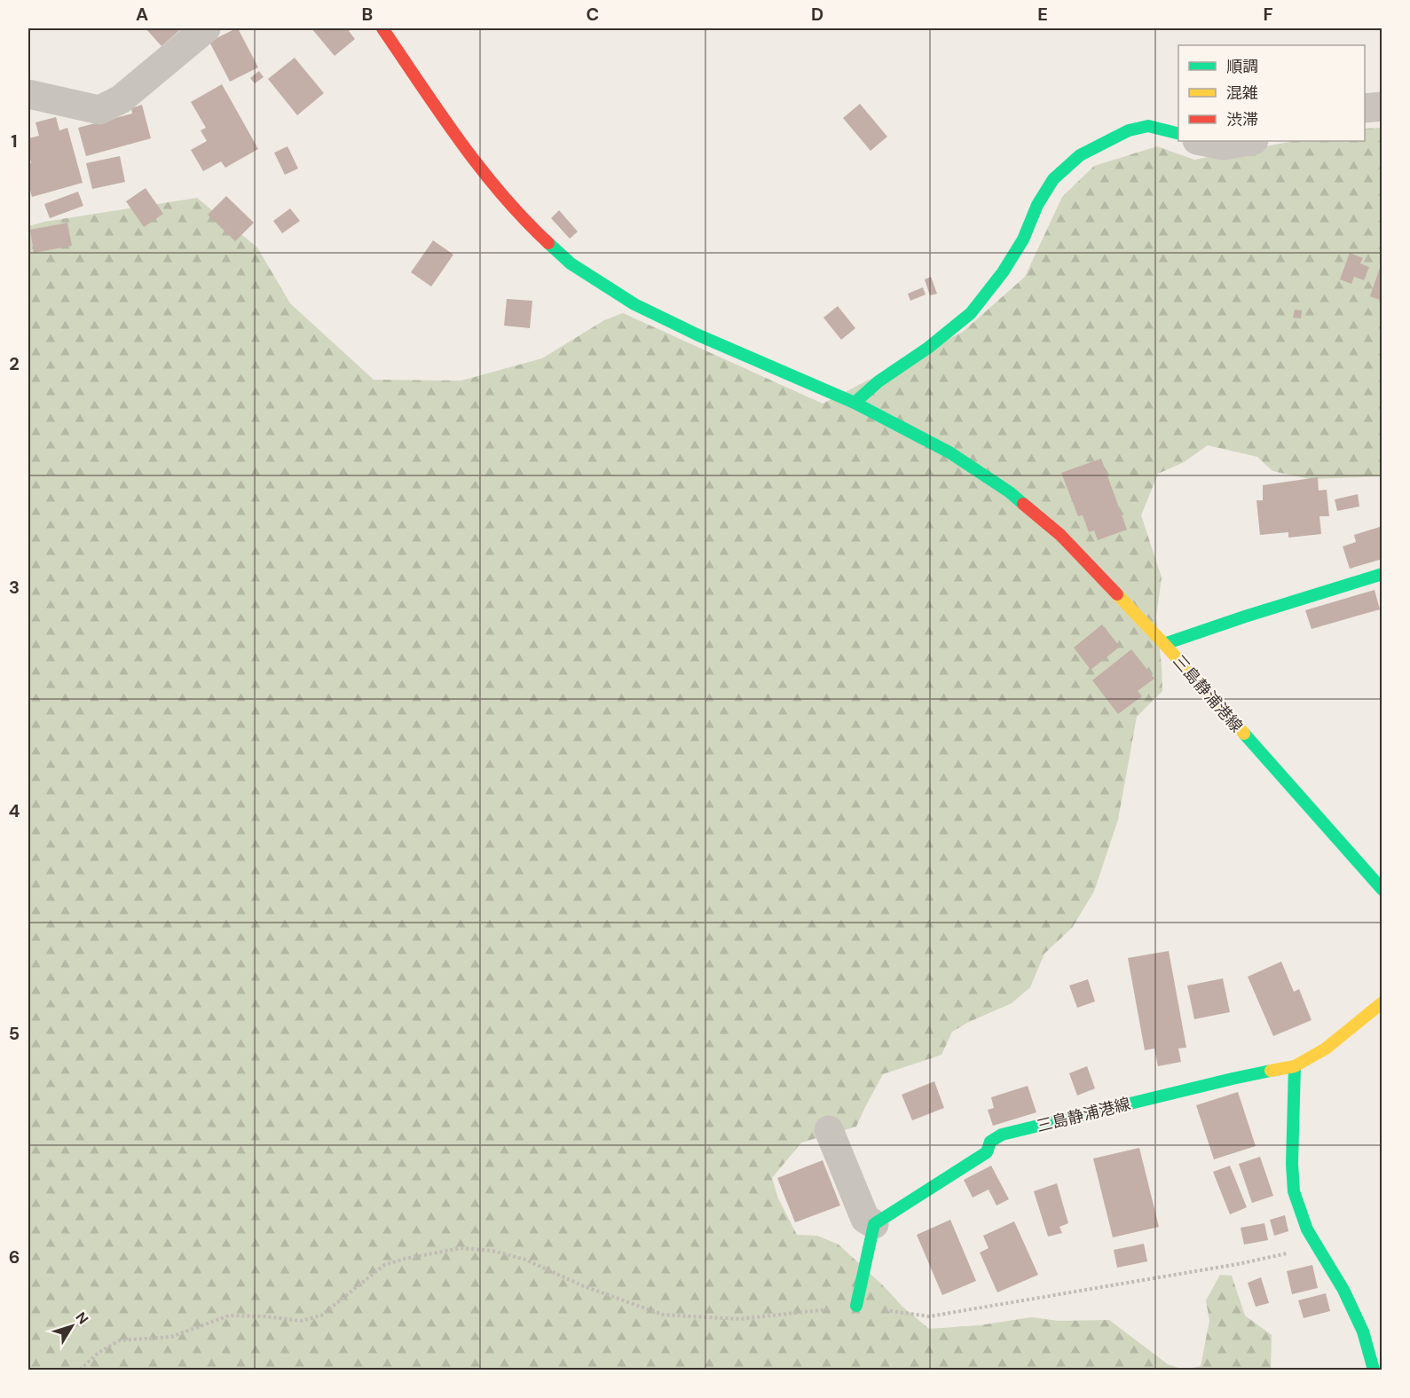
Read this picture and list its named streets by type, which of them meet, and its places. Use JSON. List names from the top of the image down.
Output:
{
  "streets": {
    "street": ["三島静浦港線"]
  },
  "legend": ["順調", "混雑", "渋滞"],
  "north": "top right",
  "grid": {
    "columns": [
      "A",
      "B",
      "C",
      "D",
      "E",
      "F"
    ],
    "rows": [
      "1",
      "2",
      "3",
      "4",
      "5",
      "6"
    ]
  }
}
